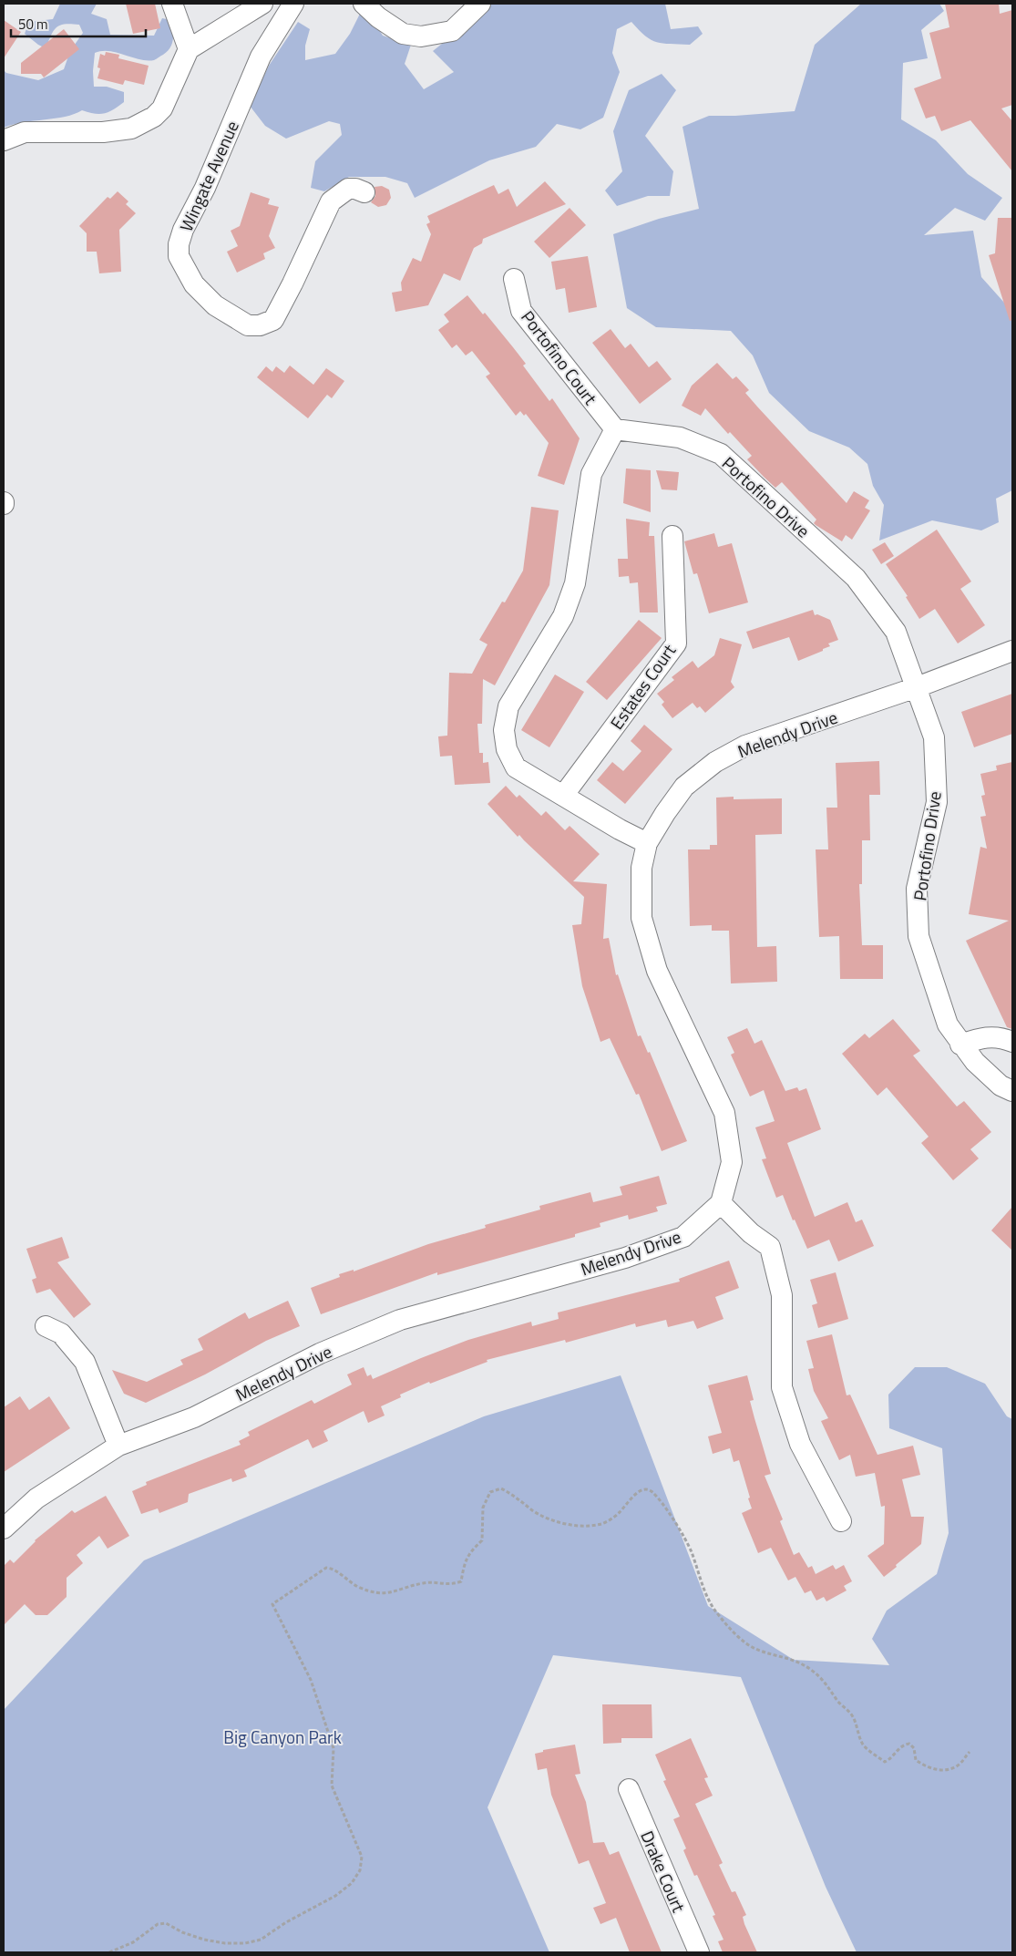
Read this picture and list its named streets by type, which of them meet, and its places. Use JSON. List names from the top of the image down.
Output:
{
  "streets": {
    "street": [
      "Wingate Avenue",
      "Portofino Court",
      "Portofino Drive",
      "Estates Court",
      "Melendy Drive",
      "Drake Court"
    ]
  },
  "crossings": [
    ["Portofino Court", "Portofino Drive"],
    ["Portofino Drive", "Melendy Drive"]
  ],
  "parks": ["Big Canyon Park"],
  "scale_bar": "50 m"
}
